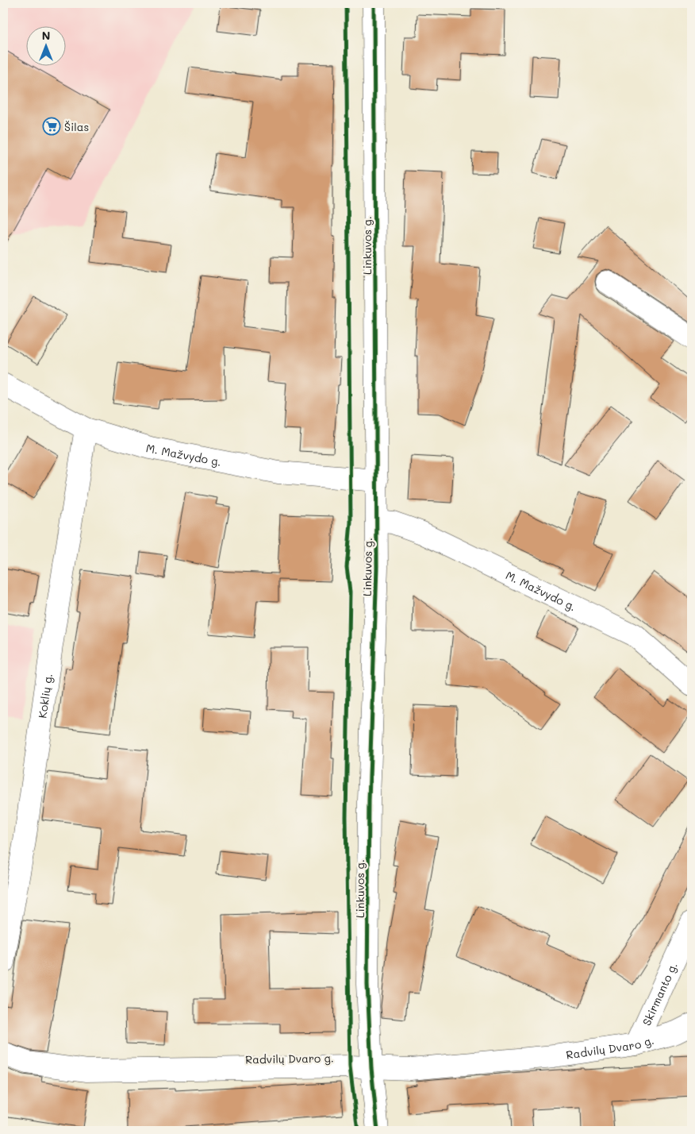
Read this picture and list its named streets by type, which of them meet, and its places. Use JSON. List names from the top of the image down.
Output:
{
  "streets": {
    "street": [
      "Linkuvos g.",
      "M. Mažvydo g.",
      "Koklių g.",
      "Skirmanto g.",
      "Radvilų Dvaro g."
    ]
  },
  "crossings": [
    ["Linkuvos g.", "M. Mažvydo g."],
    ["Linkuvos g.", "Radvilų Dvaro g."],
    ["M. Mažvydo g.", "Koklių g."],
    ["Skirmanto g.", "Radvilų Dvaro g."]
  ],
  "places": {
    "supermarket": ["Šilas"]
  },
  "north": "top"
}
